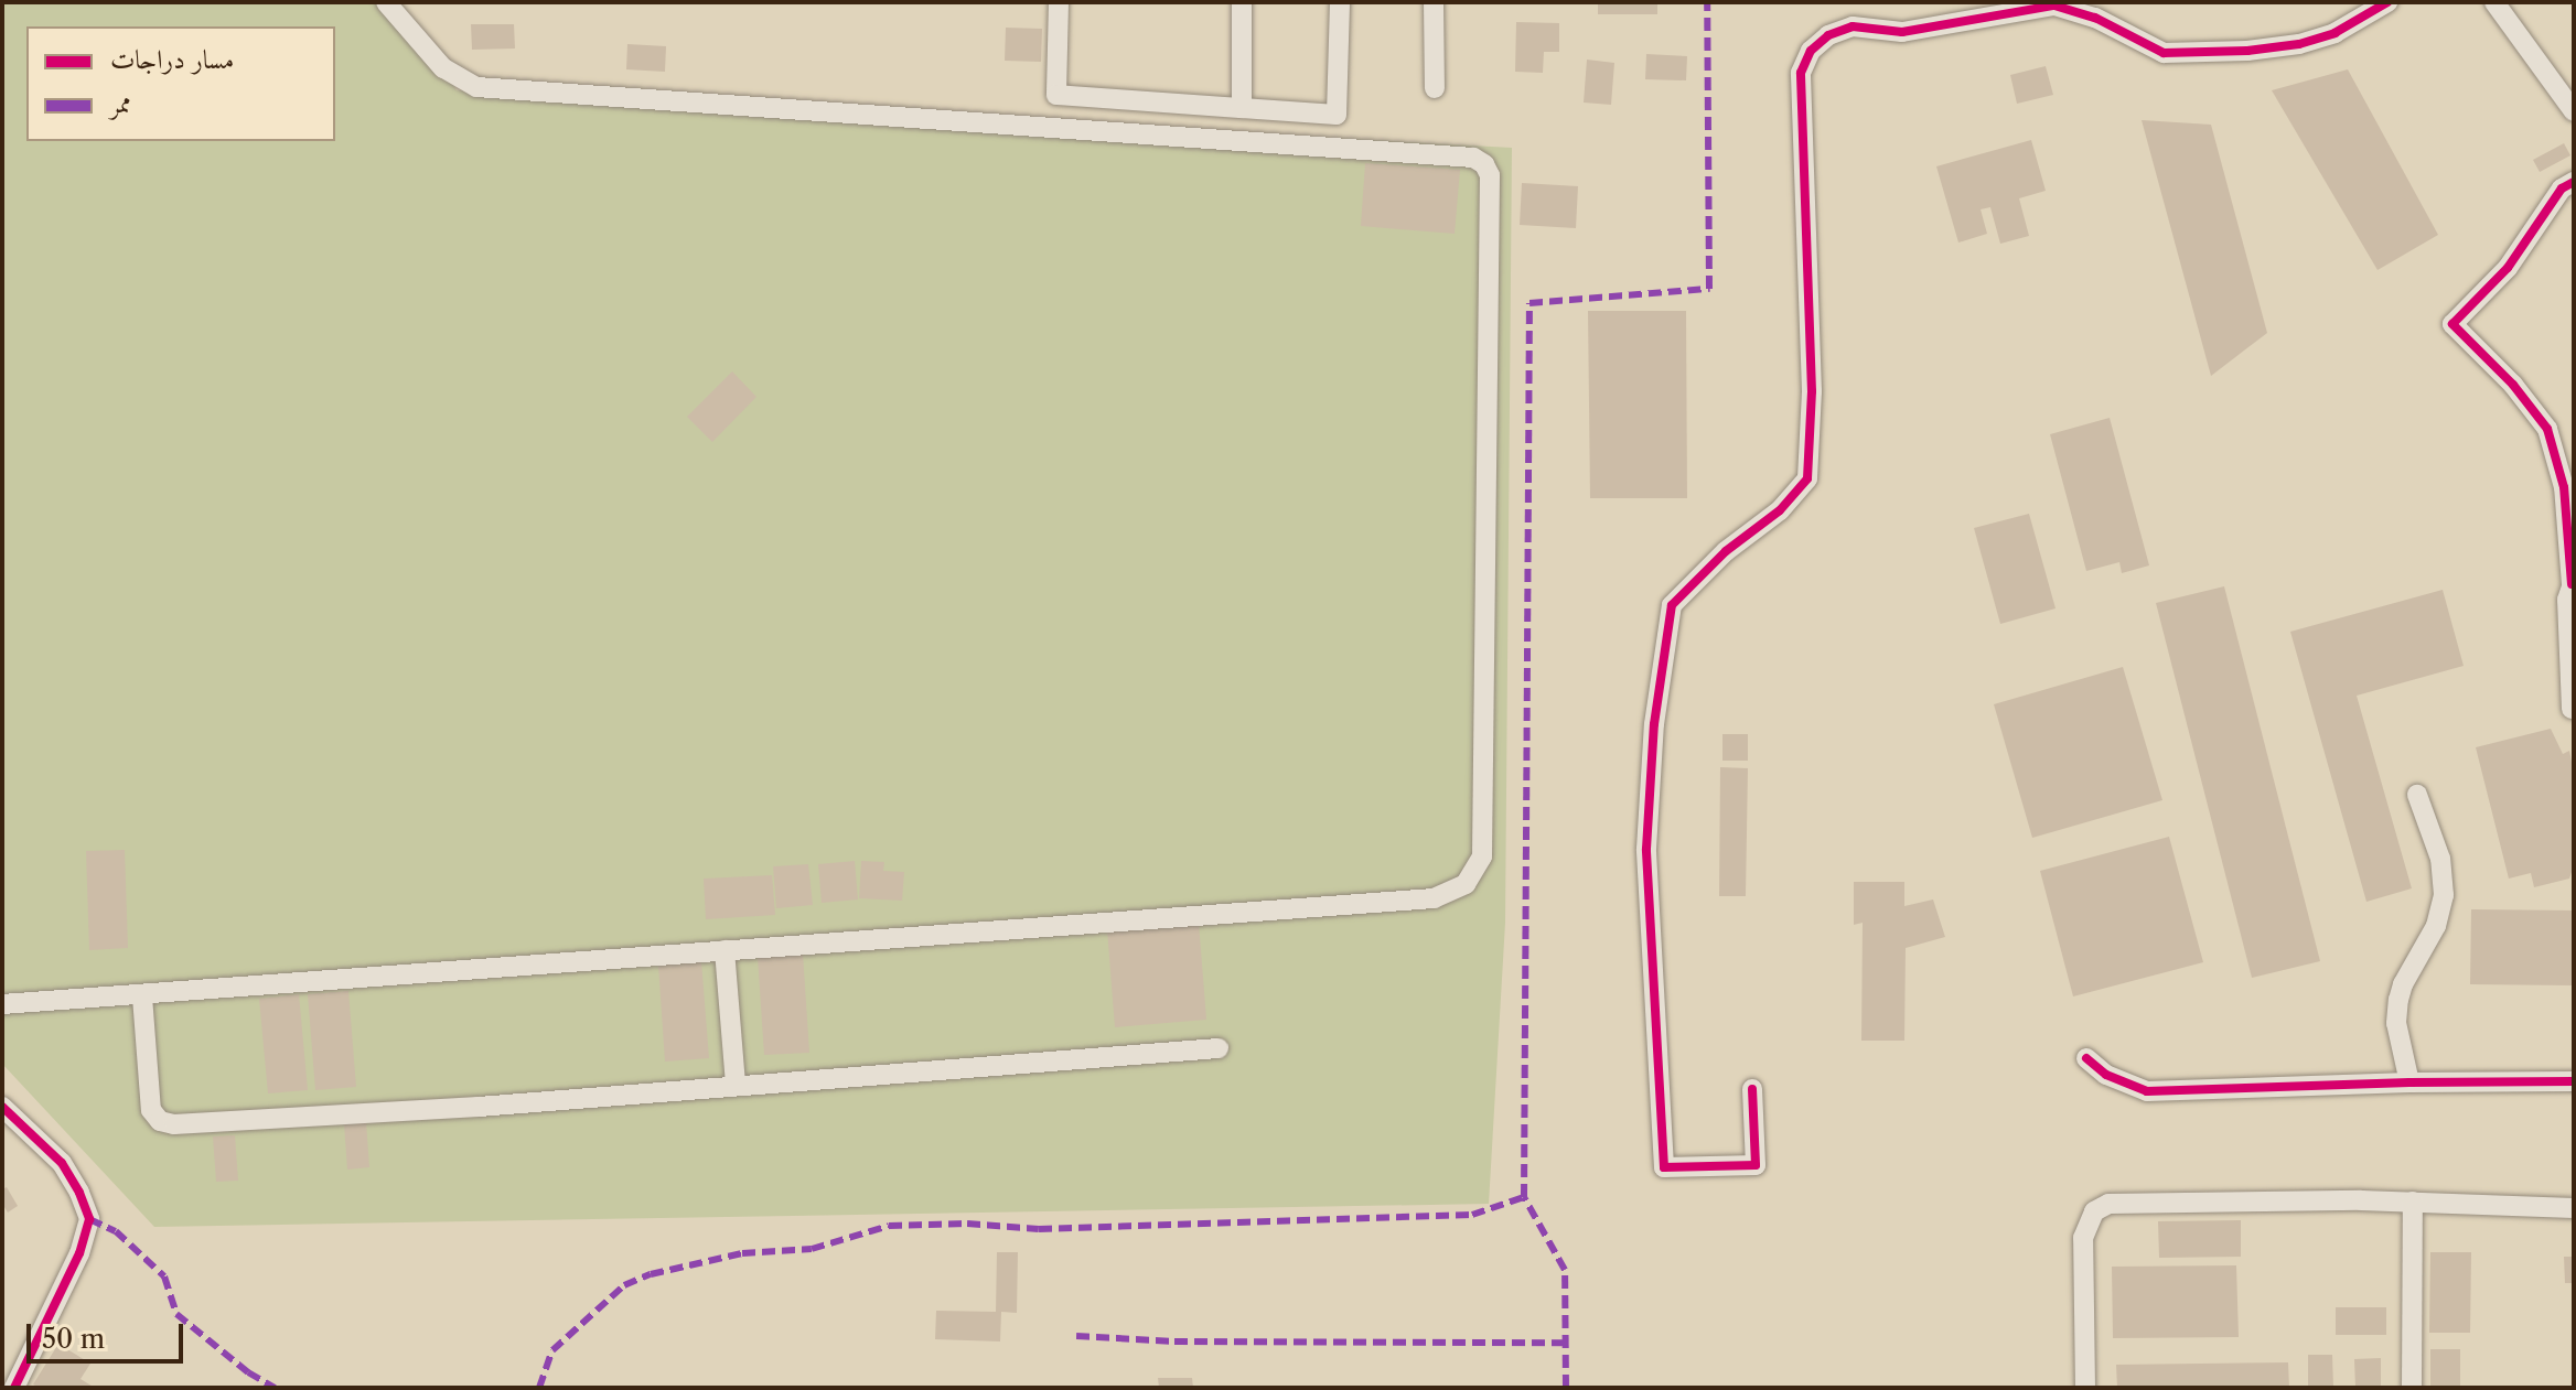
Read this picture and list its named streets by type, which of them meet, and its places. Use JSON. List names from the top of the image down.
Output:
{
  "legend": ["مسار دراجات", "ممر"],
  "scale_bar": "50 m"
}
